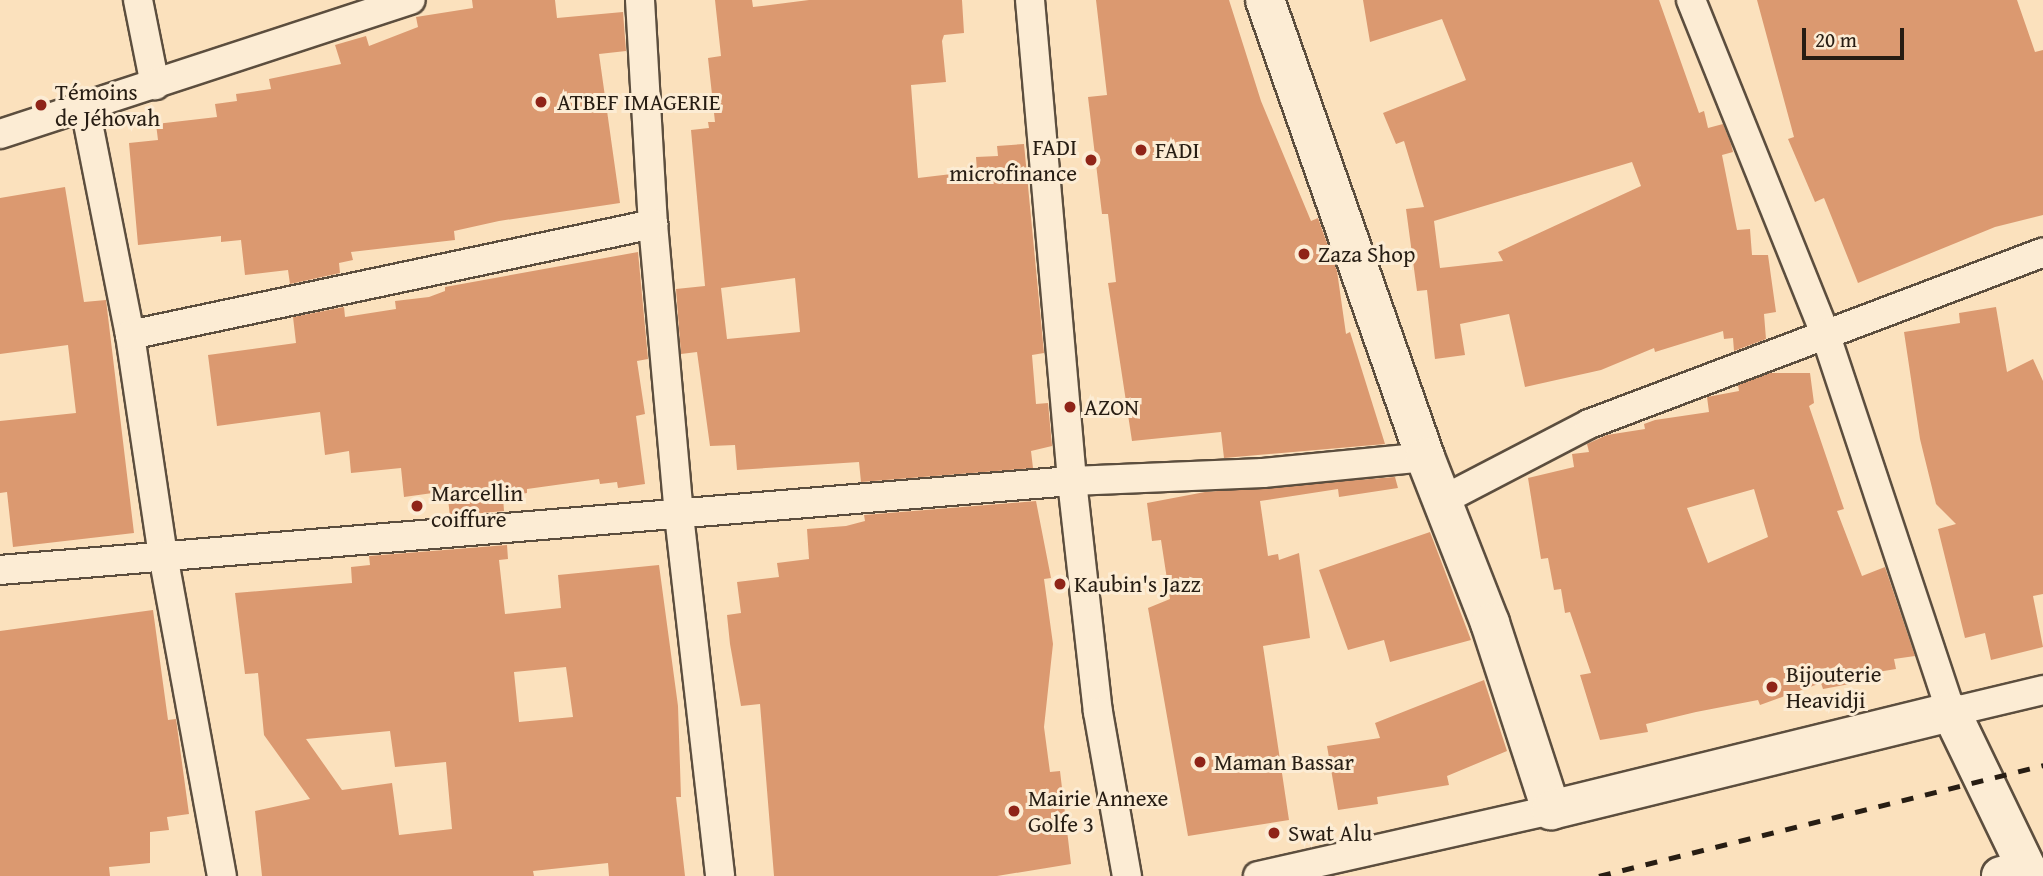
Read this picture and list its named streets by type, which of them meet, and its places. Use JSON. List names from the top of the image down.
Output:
{
  "places": [
    "ATBEF IMAGERIE",
    "Témoins de Jéhovah",
    "FADI",
    "FADI microfinance",
    "Zaza Shop",
    "AZON",
    "Marcellin coiffure",
    "Kaubin's Jazz",
    "Bijouterie Heavidji",
    "Maman Bassar",
    "Mairie Annexe Golfe 3",
    "Swat Alu"
  ],
  "scale_bar": "20 m"
}
